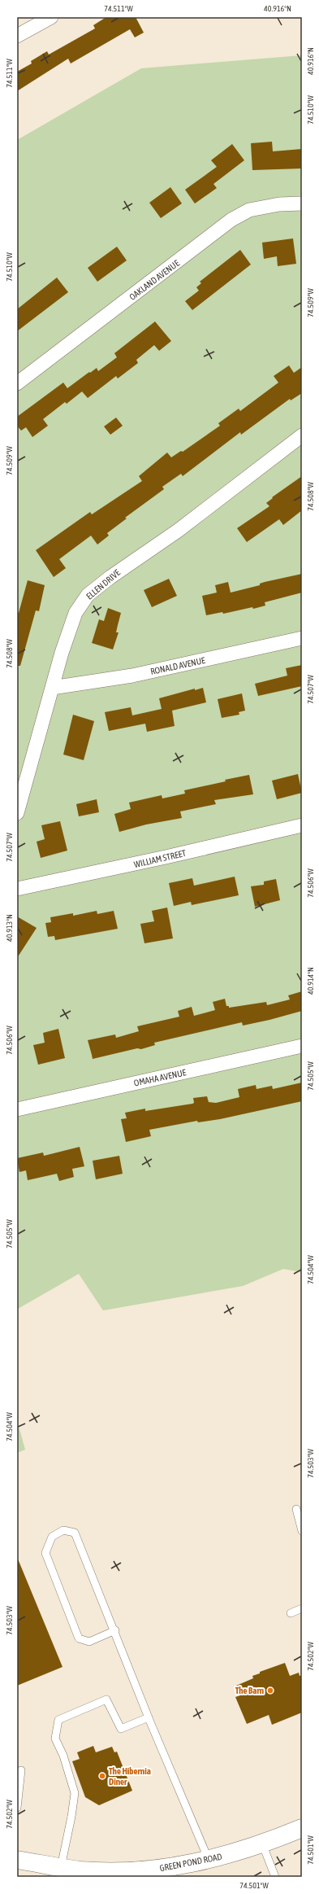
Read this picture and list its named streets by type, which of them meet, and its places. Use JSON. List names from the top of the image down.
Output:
{
  "streets": {
    "main road": ["GREEN POND ROAD"],
    "street": [
      "OAKLAND AVENUE",
      "ELLEN DRIVE",
      "RONALD AVENUE",
      "WILLIAM STREET",
      "OMAHA AVENUE"
    ]
  },
  "crossings": [
    ["ELLEN DRIVE", "RONALD AVENUE"]
  ],
  "places": ["The Barn", "The Hibernia Diner"],
  "coordinates": [
    "74.511°W",
    "40.916°N",
    "74.510°W",
    "74.509°W",
    "74.508°W",
    "74.507°W",
    "74.506°W",
    "40.913°N",
    "40.914°N",
    "74.505°W",
    "74.504°W",
    "74.503°W",
    "74.502°W",
    "74.501°W"
  ]
}
